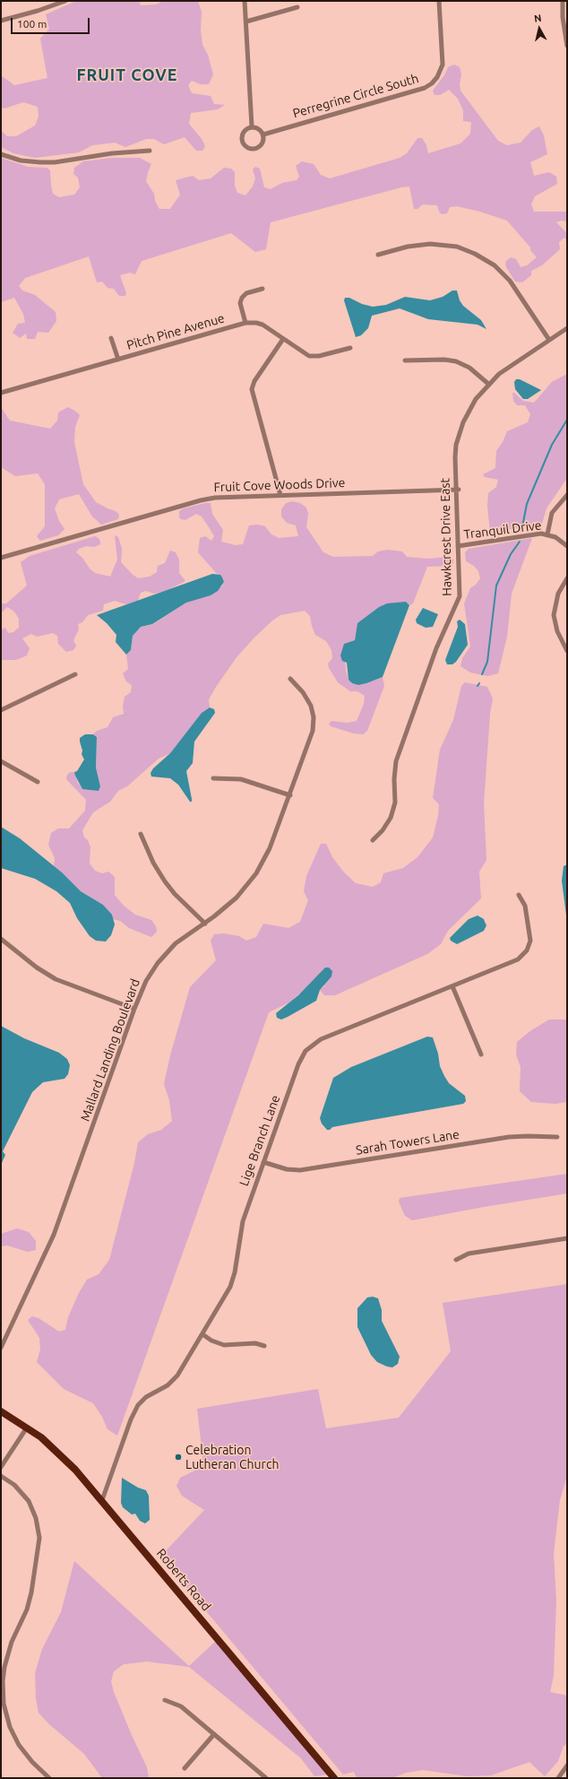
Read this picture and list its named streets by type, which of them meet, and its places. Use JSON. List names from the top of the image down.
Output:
{
  "streets": {
    "main road": ["Roberts Road"],
    "street": [
      "Perregrine Circle South",
      "Pitch Pine Avenue",
      "Fruit Cove Woods Drive",
      "Tranquil Drive",
      "Hawkcrest Drive East",
      "Mallard Landing Boulevard",
      "Lige Branch Lane",
      "Sarah Towers Lane"
    ]
  },
  "crossings": [
    ["Fruit Cove Woods Drive", "Hawkcrest Drive East"],
    ["Tranquil Drive", "Hawkcrest Drive East"],
    ["Lige Branch Lane", "Sarah Towers Lane"],
    ["Lige Branch Lane", "Roberts Road"]
  ],
  "districts": ["FRUIT COVE"],
  "places": ["Celebration Lutheran Church"],
  "scale_bar": "100 m",
  "north": "top"
}
